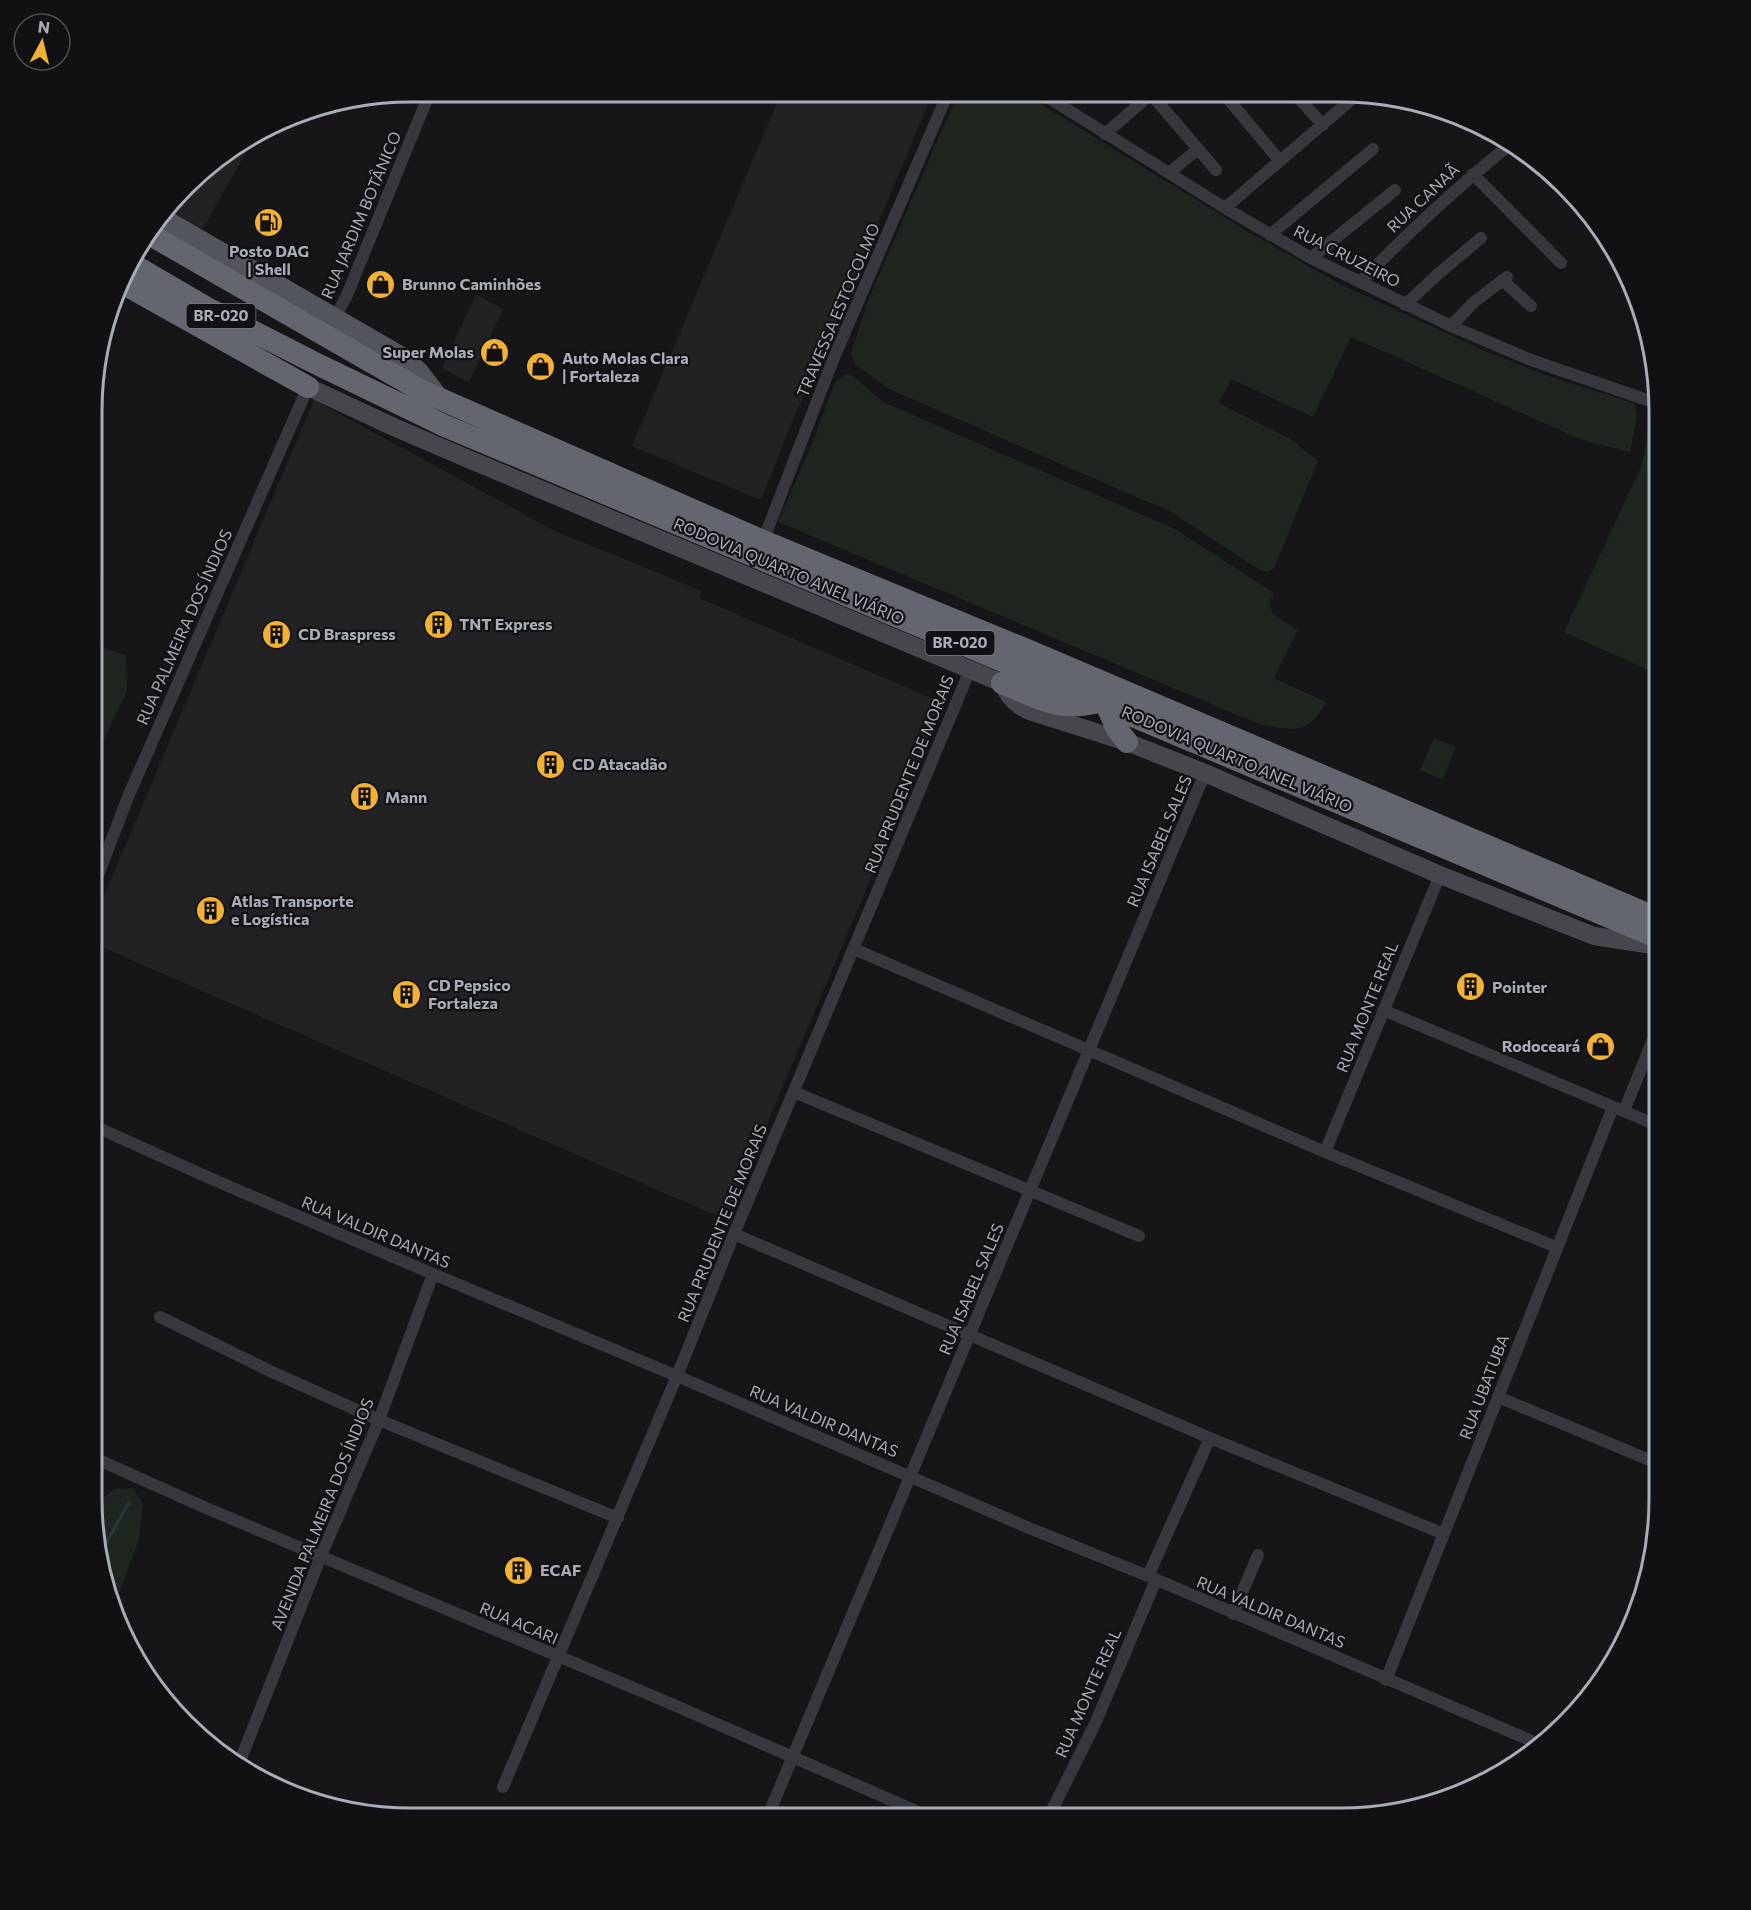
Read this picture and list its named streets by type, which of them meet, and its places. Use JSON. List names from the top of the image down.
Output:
{
  "streets": {
    "highway": ["BR-020", "RODOVIA QUARTO ANEL VIÁRIO"],
    "street": [
      "RUA CANAÃ",
      "RUA JARDIM BOTÂNICO",
      "RUA CRUZEIRO",
      "TRAVESSA ESTOCOLMO",
      "RUA PALMEIRA DOS ÍNDIOS",
      "RUA PRUDENTE DE MORAIS",
      "RUA ISABEL SALES",
      "RUA MONTE REAL",
      "RUA VALDIR DANTAS",
      "RUA UBATUBA",
      "AVENIDA PALMEIRA DOS ÍNDIOS",
      "RUA ACARI"
    ]
  },
  "crossings": [
    ["RUA CANAÃ", "RUA CRUZEIRO"],
    ["RUA JARDIM BOTÂNICO", "BR-020"],
    ["RUA JARDIM BOTÂNICO", "RODOVIA QUARTO ANEL VIÁRIO"],
    ["TRAVESSA ESTOCOLMO", "RODOVIA QUARTO ANEL VIÁRIO"],
    ["BR-020", "RODOVIA QUARTO ANEL VIÁRIO"],
    ["RUA PRUDENTE DE MORAIS", "RUA VALDIR DANTAS"],
    ["RUA PRUDENTE DE MORAIS", "RUA ACARI"],
    ["RUA ISABEL SALES", "RUA VALDIR DANTAS"],
    ["RUA ISABEL SALES", "RUA ACARI"],
    ["RUA MONTE REAL", "RUA VALDIR DANTAS"],
    ["RUA VALDIR DANTAS", "RUA UBATUBA"],
    ["RUA VALDIR DANTAS", "AVENIDA PALMEIRA DOS ÍNDIOS"],
    ["AVENIDA PALMEIRA DOS ÍNDIOS", "RUA ACARI"]
  ],
  "places": {
    "fuel station": ["Posto DAG | Shell"],
    "shop": [
      "Brunno Caminhões",
      "Super Molas",
      "Auto Molas Clara | Fortaleza",
      "Rodoceará"
    ],
    "building": [
      "TNT Express",
      "CD Braspress",
      "CD Atacadão",
      "Mann",
      "Atlas Transporte e Logística",
      "Pointer",
      "CD Pepsico Fortaleza",
      "ECAF"
    ]
  },
  "north": "top"
}
